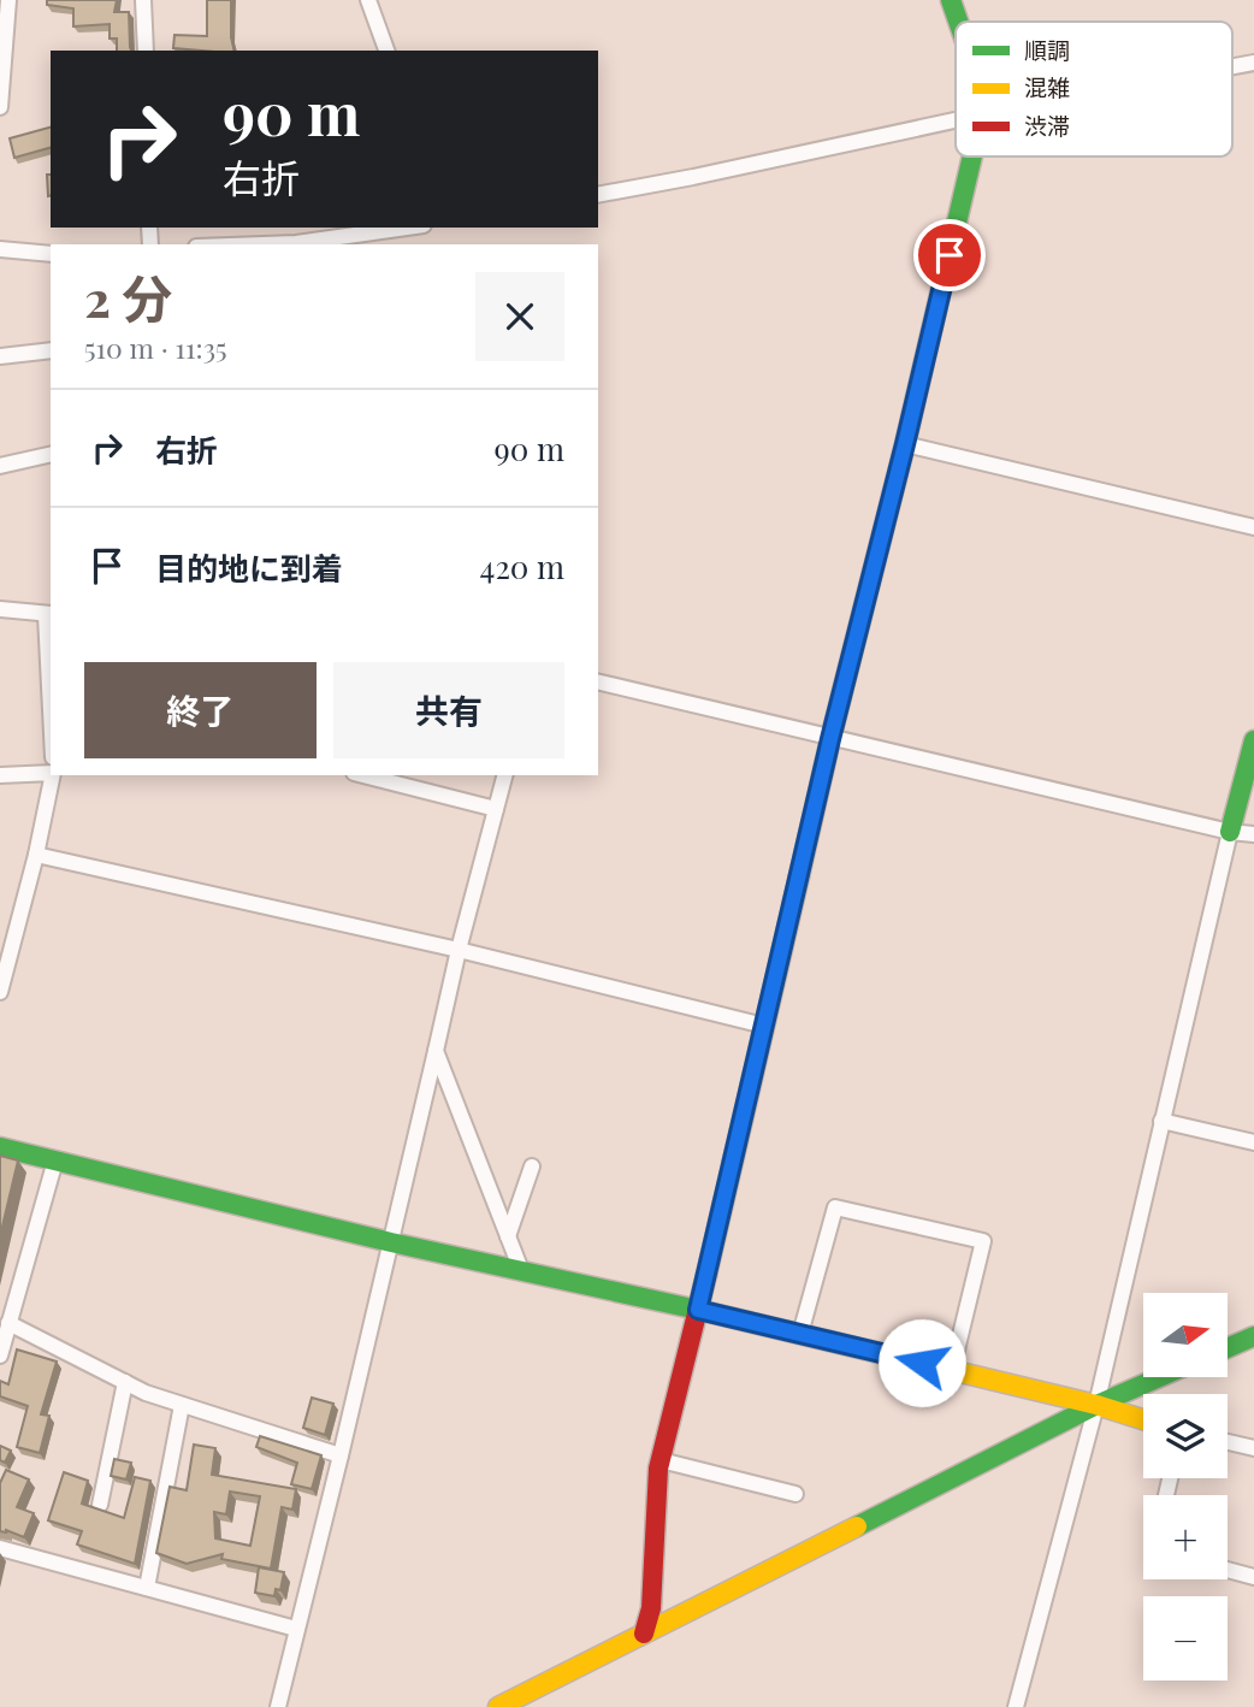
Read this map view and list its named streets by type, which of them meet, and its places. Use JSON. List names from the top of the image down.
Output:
{
  "legend": ["順調", "混雑", "渋滞"],
  "north": "right",
  "page": {
    "turn": ["90 m", "右折"],
    "heading": ["2 分", "510 m · 11:35"],
    "list": [
      {
        "name": "右折",
        "value": "90 m"
      },
      {
        "name": "目的地に到着",
        "value": "420 m"
      }
    ],
    "buttons": ["終了", "共有"],
    "map_buttons": ["+", "−"]
  }
}
